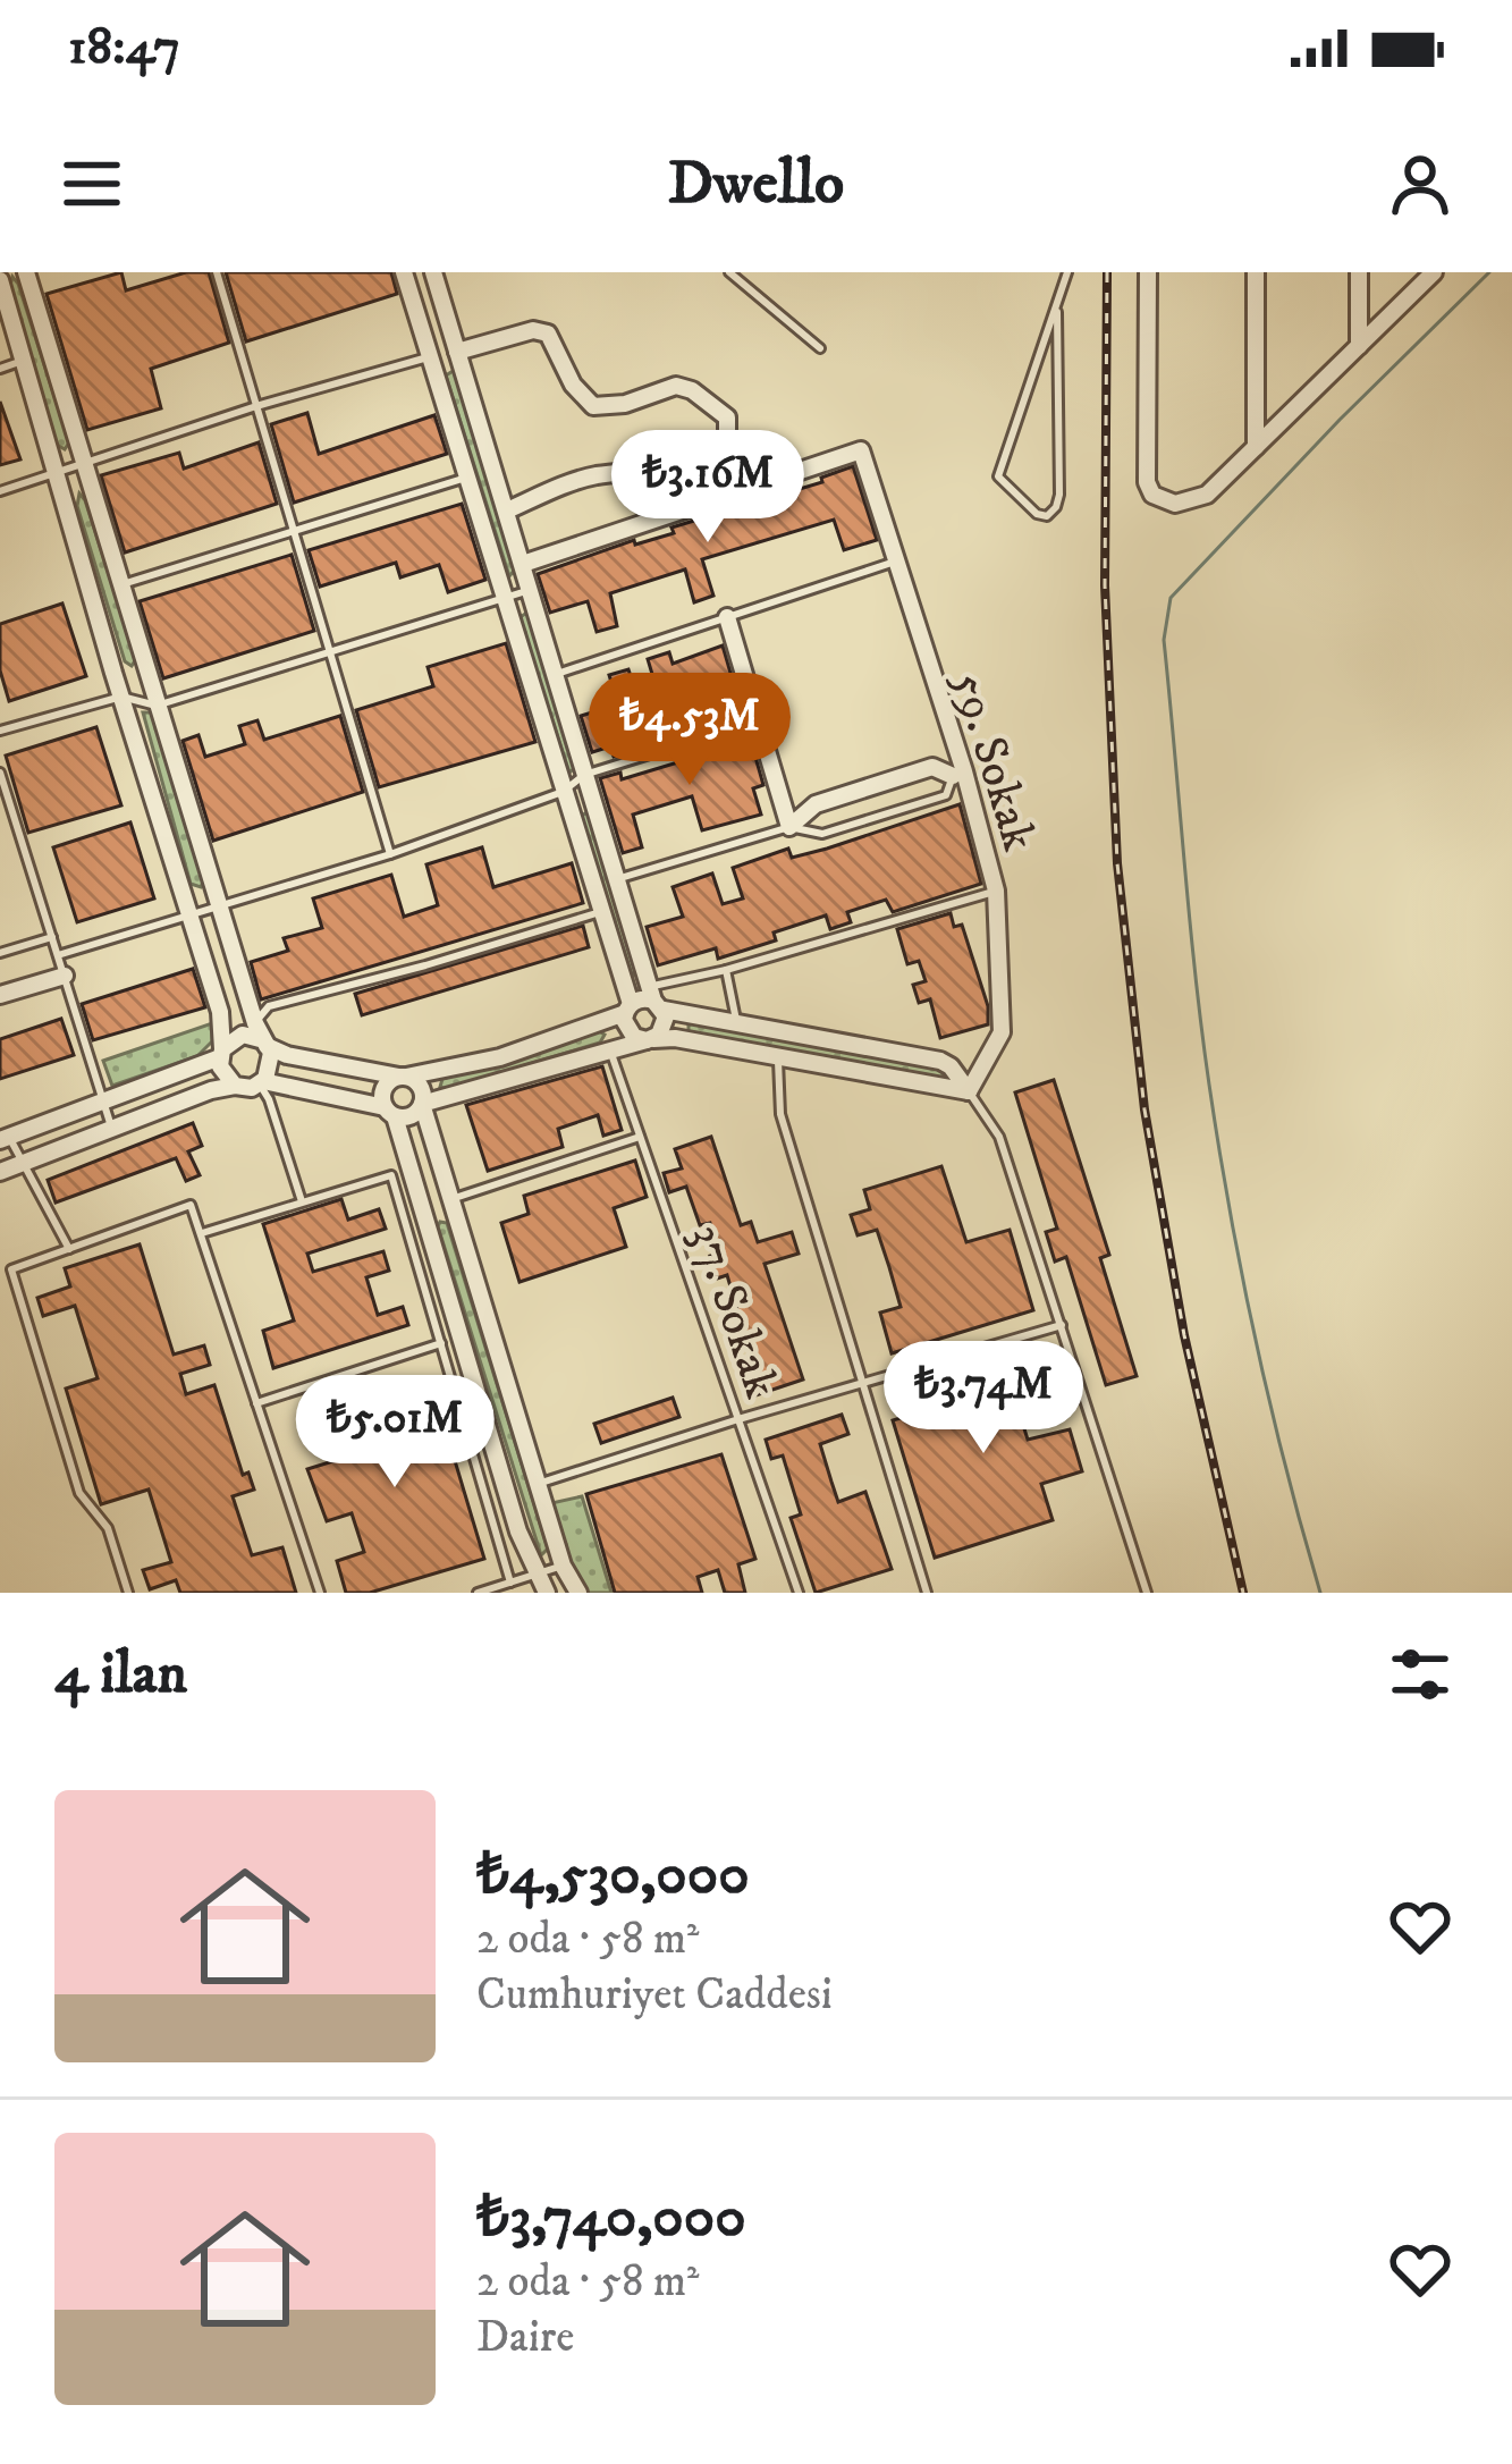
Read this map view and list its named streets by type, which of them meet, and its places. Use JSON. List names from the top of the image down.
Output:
{
  "streets": {
    "street": ["59. Sokak"],
    "lane": ["37. Sokak"]
  },
  "page": {
    "status": "18:47",
    "header": "Dwello",
    "price": [
      "₺3.16M",
      "₺4.53M",
      "₺3.74M",
      "₺5.01M"
    ],
    "heading": "4 ilan",
    "list": [
      {
        "name": "₺4,530,000",
        "note": "2 oda · 58 m² · Cumhuriyet Caddesi"
      },
      {
        "name": "₺3,740,000",
        "note": "2 oda · 58 m² · Daire"
      }
    ]
  }
}
